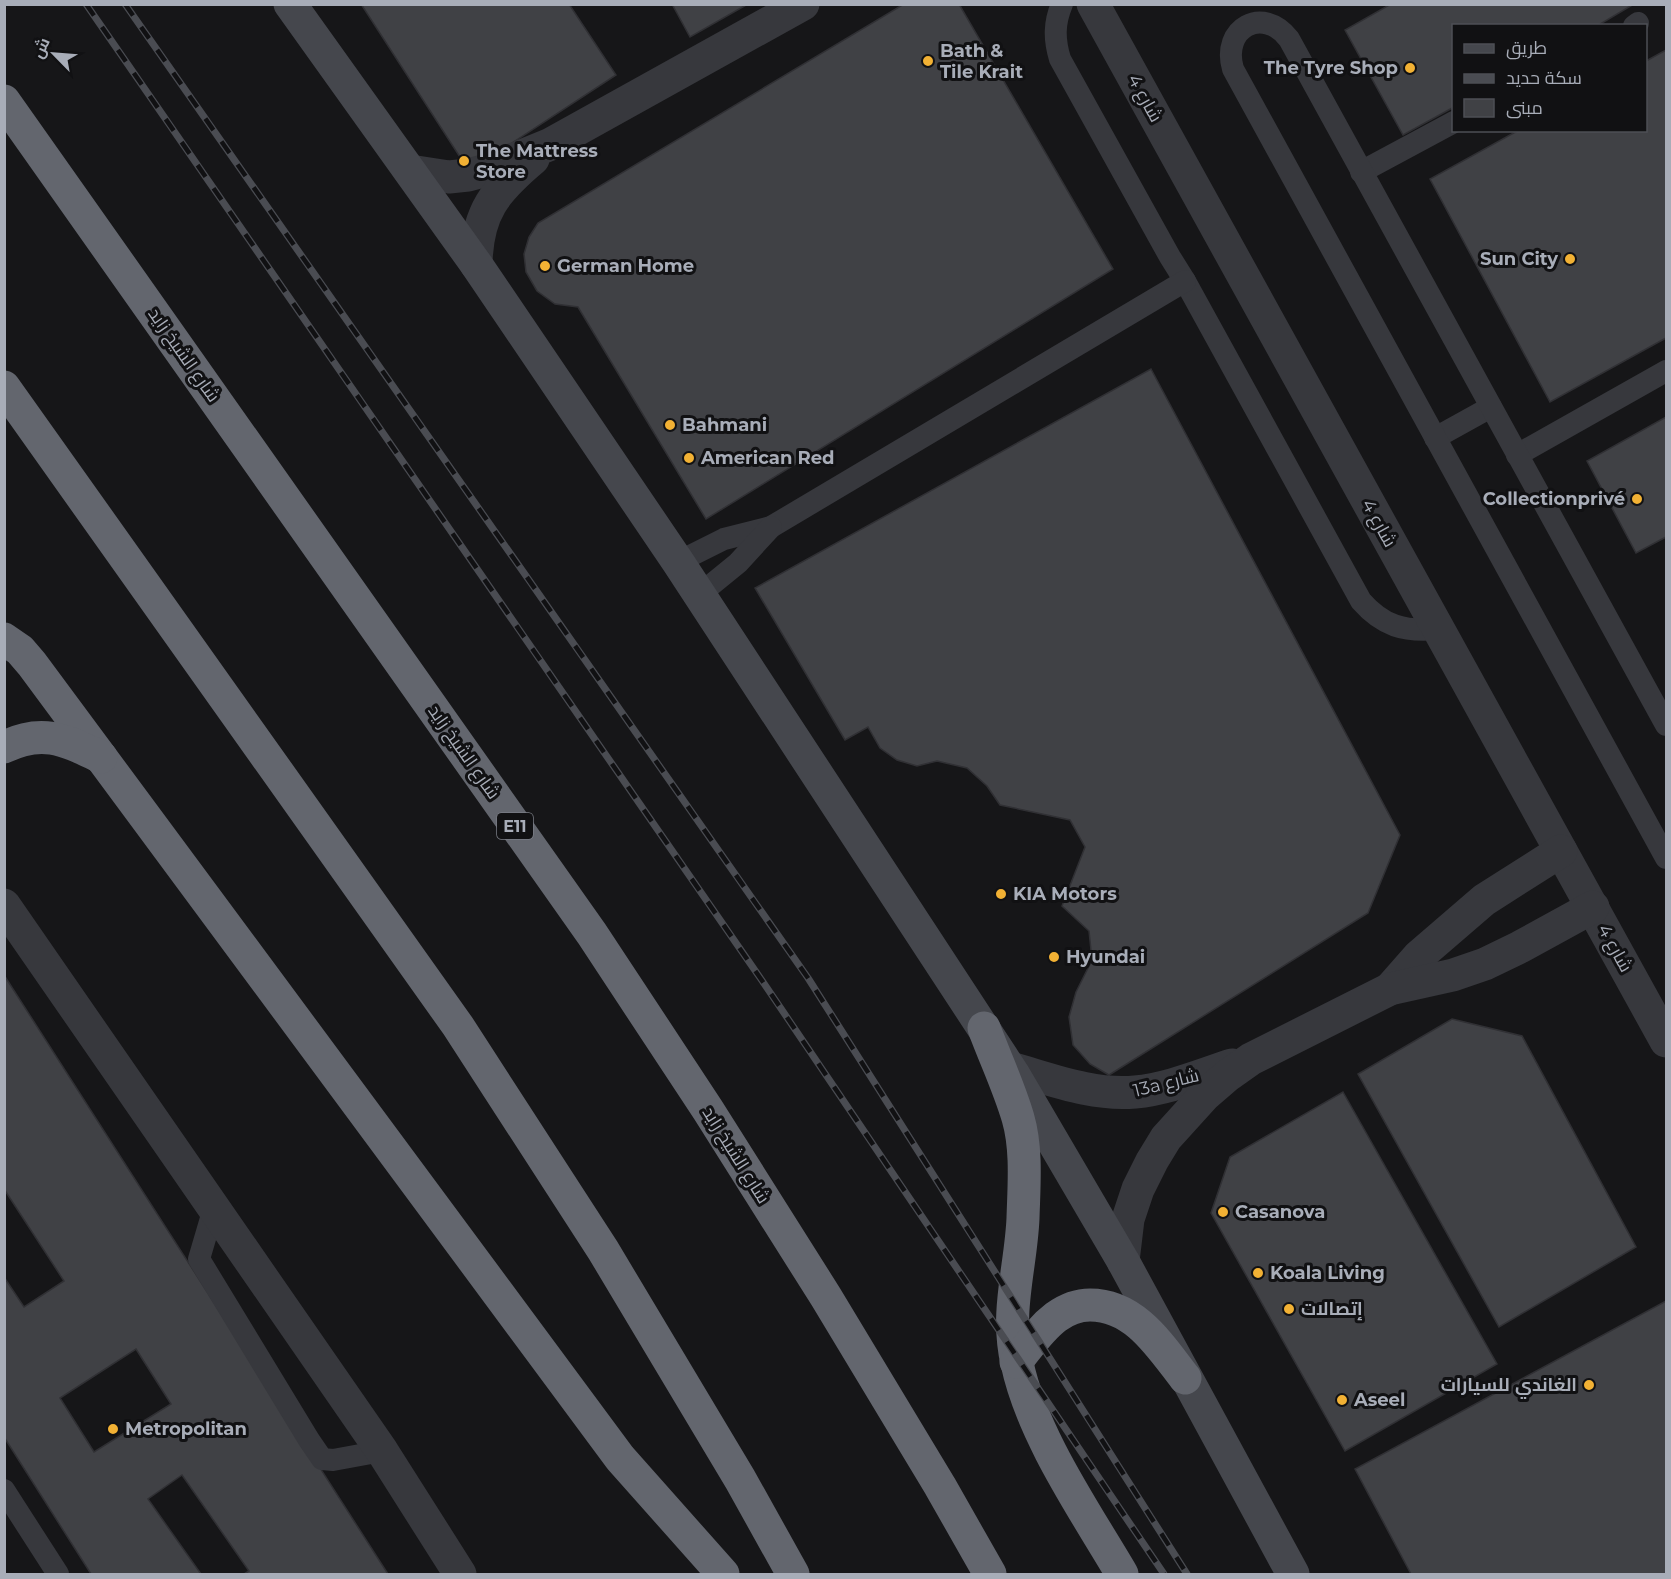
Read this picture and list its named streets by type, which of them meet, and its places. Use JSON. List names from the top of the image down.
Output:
{
  "streets": {
    "highway": ["شارع الشيخ زايد", "E11"],
    "street": ["شارع 4", "13a شارع"]
  },
  "crossings": [
    ["شارع 4", "13a شارع"]
  ],
  "places": [
    "Bath & Tile Krait",
    "The Tyre Shop",
    "The Mattress Store",
    "Sun City",
    "German Home",
    "Bahmani",
    "American Red",
    "Collectionprivé",
    "KIA Motors",
    "Hyundai",
    "Casanova",
    "Koala Living",
    "إتصالات",
    "الغاندي للسيارات",
    "Aseel",
    "Metropolitan"
  ],
  "legend": ["طريق", "سكة حديد", "مبنى"],
  "north": "top left"
}
